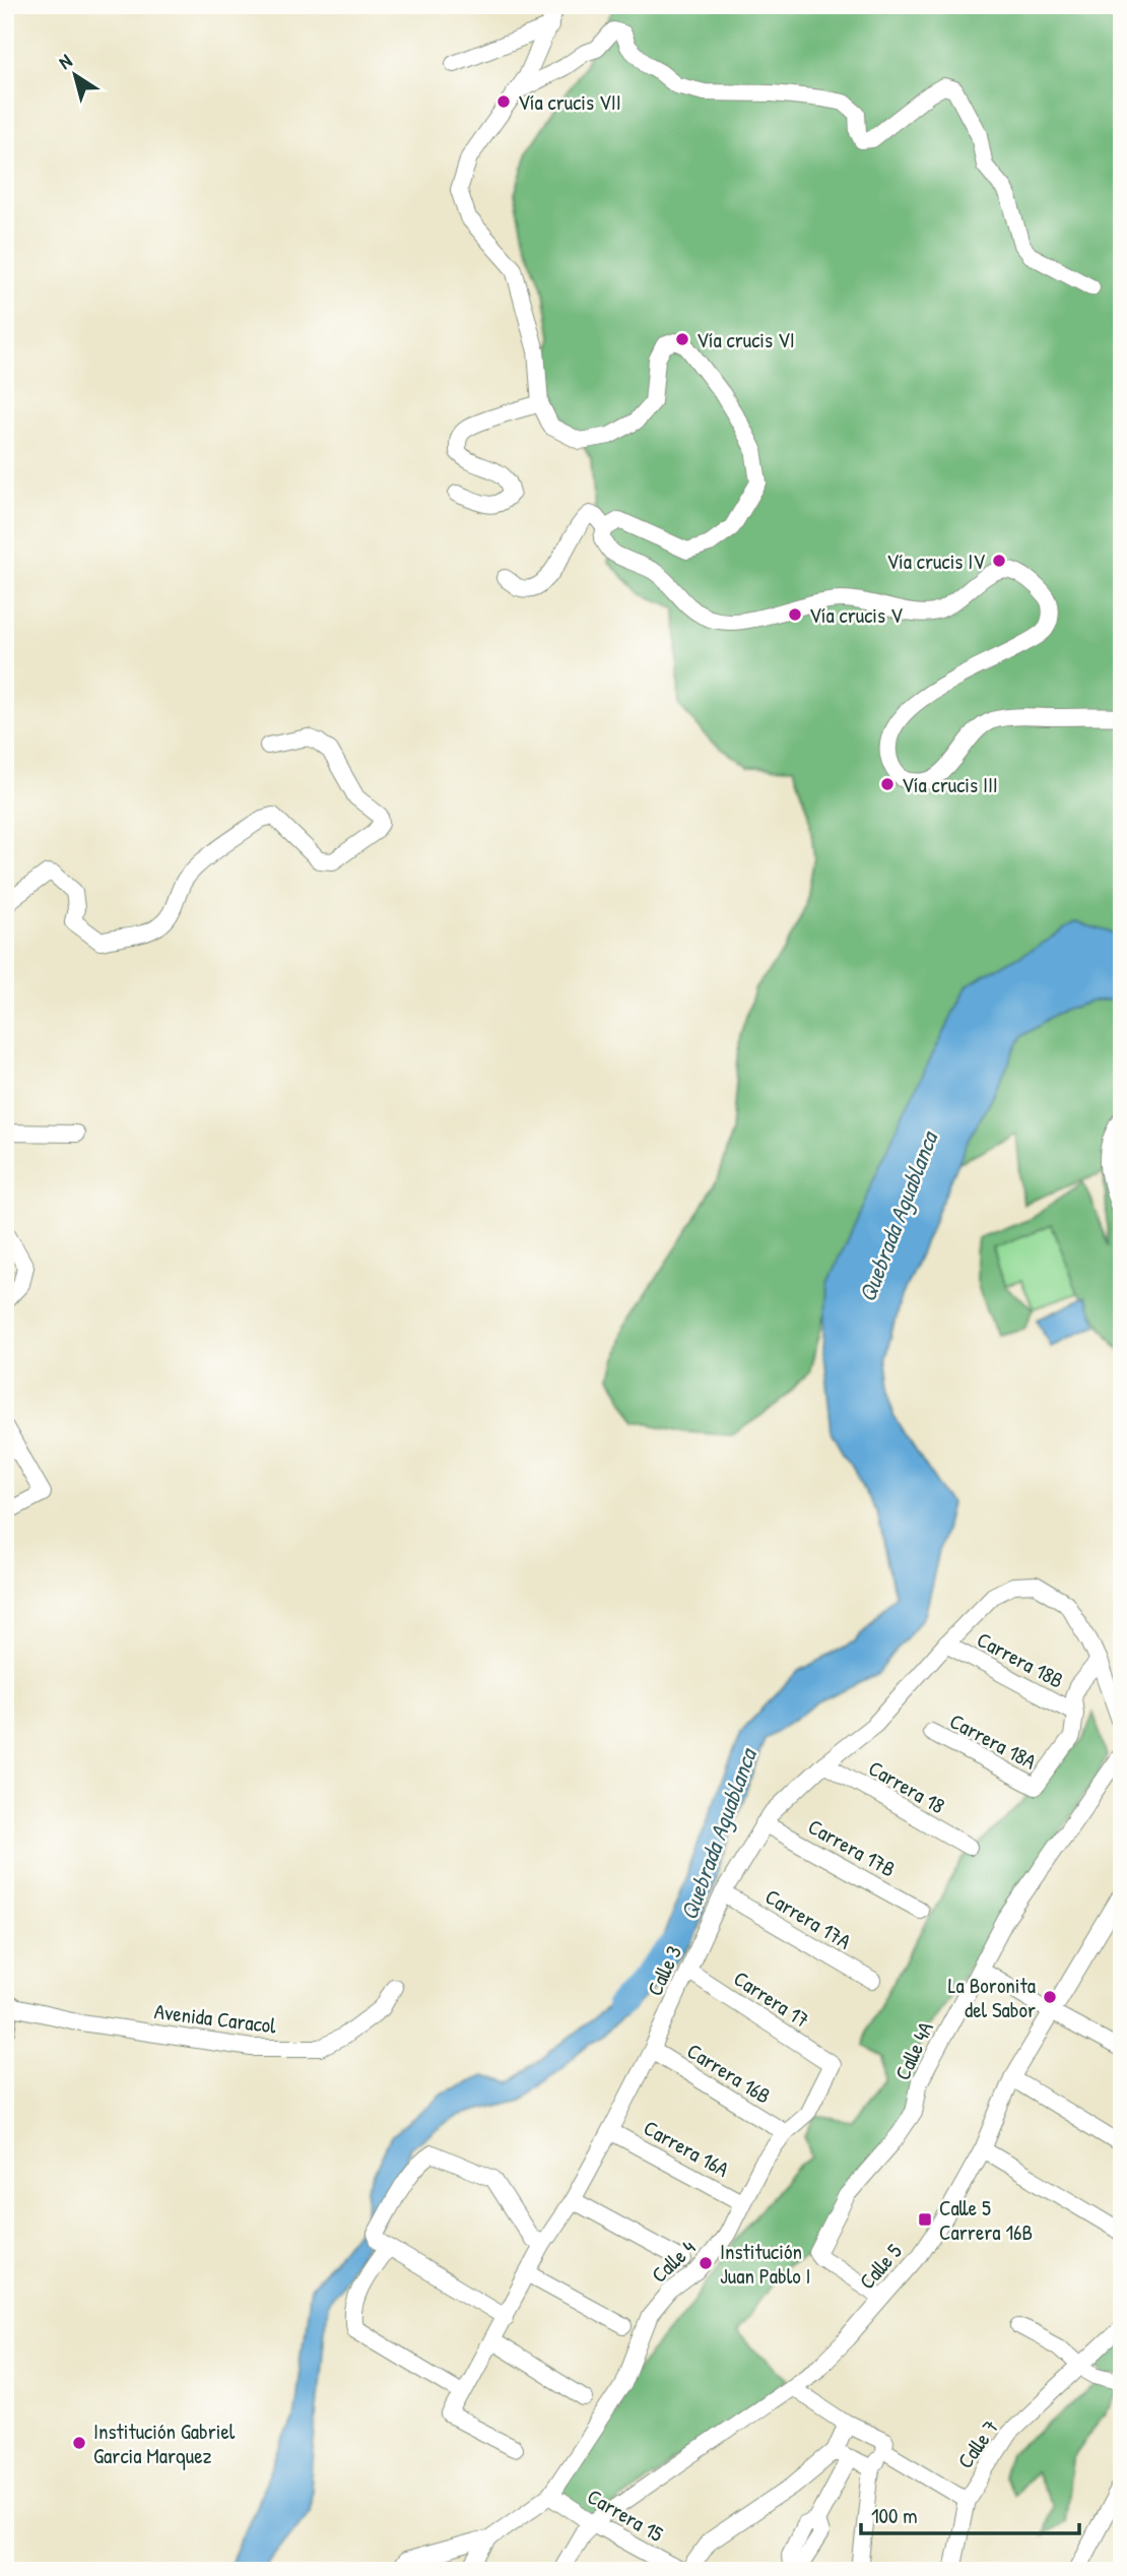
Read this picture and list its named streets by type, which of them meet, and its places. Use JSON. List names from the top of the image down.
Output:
{
  "streets": {
    "street": [
      "Carrera 18B",
      "Carrera 18A",
      "Carrera 18",
      "Carrera 17B",
      "Carrera 17A",
      "Calle 3",
      "Carrera 17",
      "Avenida Caracol",
      "Calle 4A",
      "Carrera 16B",
      "Carrera 16A",
      "Calle 4",
      "Calle 5",
      "Calle 7",
      "Carrera 15"
    ]
  },
  "crossings": [
    ["Carrera 18B", "Carrera 18A"],
    ["Carrera 18B", "Calle 3"],
    ["Carrera 18", "Calle 3"],
    ["Carrera 17B", "Calle 3"],
    ["Carrera 17A", "Calle 3"],
    ["Calle 3", "Carrera 17"],
    ["Calle 3", "Carrera 16B"],
    ["Calle 3", "Carrera 16A"],
    ["Carrera 17", "Calle 4"],
    ["Calle 4A", "Calle 5"],
    ["Carrera 16B", "Calle 4"],
    ["Carrera 16A", "Calle 4"],
    ["Calle 4", "Carrera 15"],
    ["Calle 5", "Carrera 15"]
  ],
  "water": ["Quebrada Aguablanca"],
  "places": {
    "other": [
      "Vía crucis VII",
      "Vía crucis VI",
      "Vía crucis IV",
      "Vía crucis V",
      "Vía crucis III",
      "La Boronita del Sabor",
      "Institución Juan Pablo I",
      "Institución Gabriel Garcia Marquez"
    ],
    "transit": ["Calle 5 Carrera 16B"]
  },
  "scale_bar": "100 m",
  "north": "top left"
}
